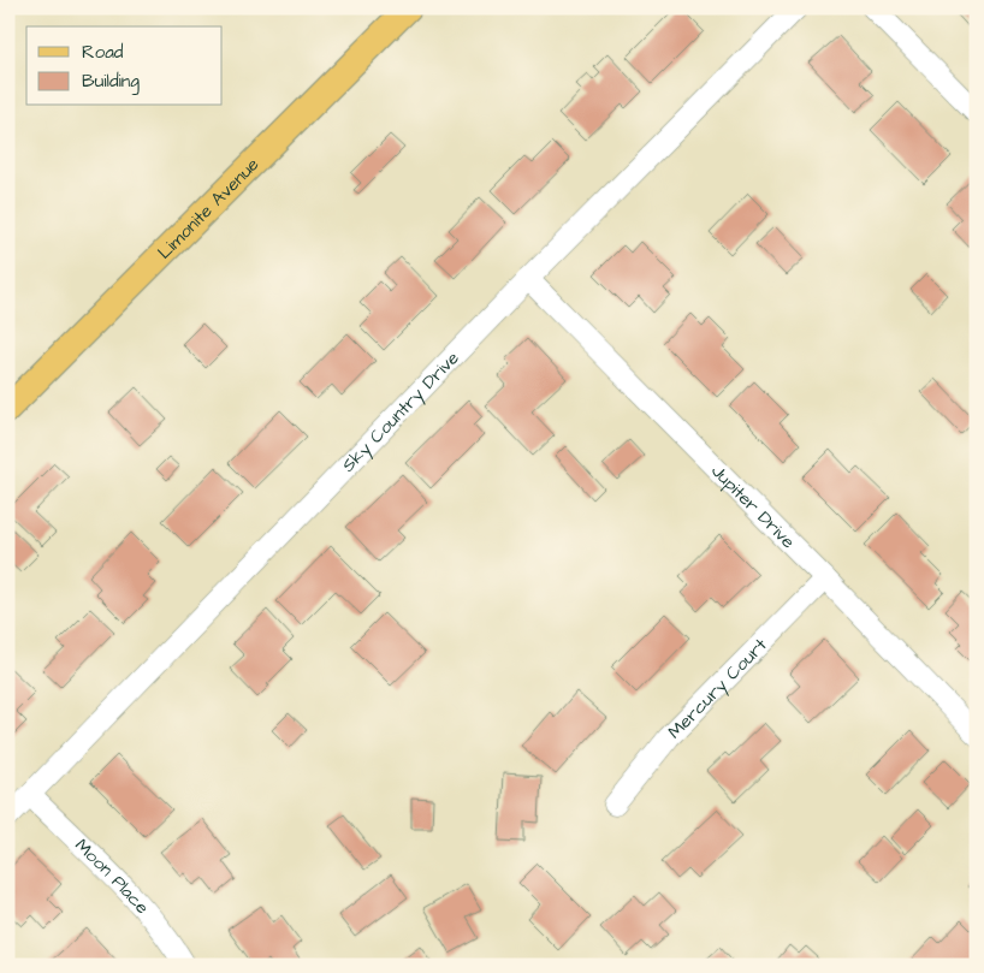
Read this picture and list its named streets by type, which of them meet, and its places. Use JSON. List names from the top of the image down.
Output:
{
  "streets": {
    "main road": ["Limonite Avenue"],
    "street": [
      "Sky Country Drive",
      "Jupiter Drive",
      "Mercury Court",
      "Moon Place"
    ]
  },
  "crossings": [
    ["Sky Country Drive", "Jupiter Drive"],
    ["Sky Country Drive", "Moon Place"],
    ["Jupiter Drive", "Mercury Court"]
  ],
  "legend": ["Road", "Building"]
}
